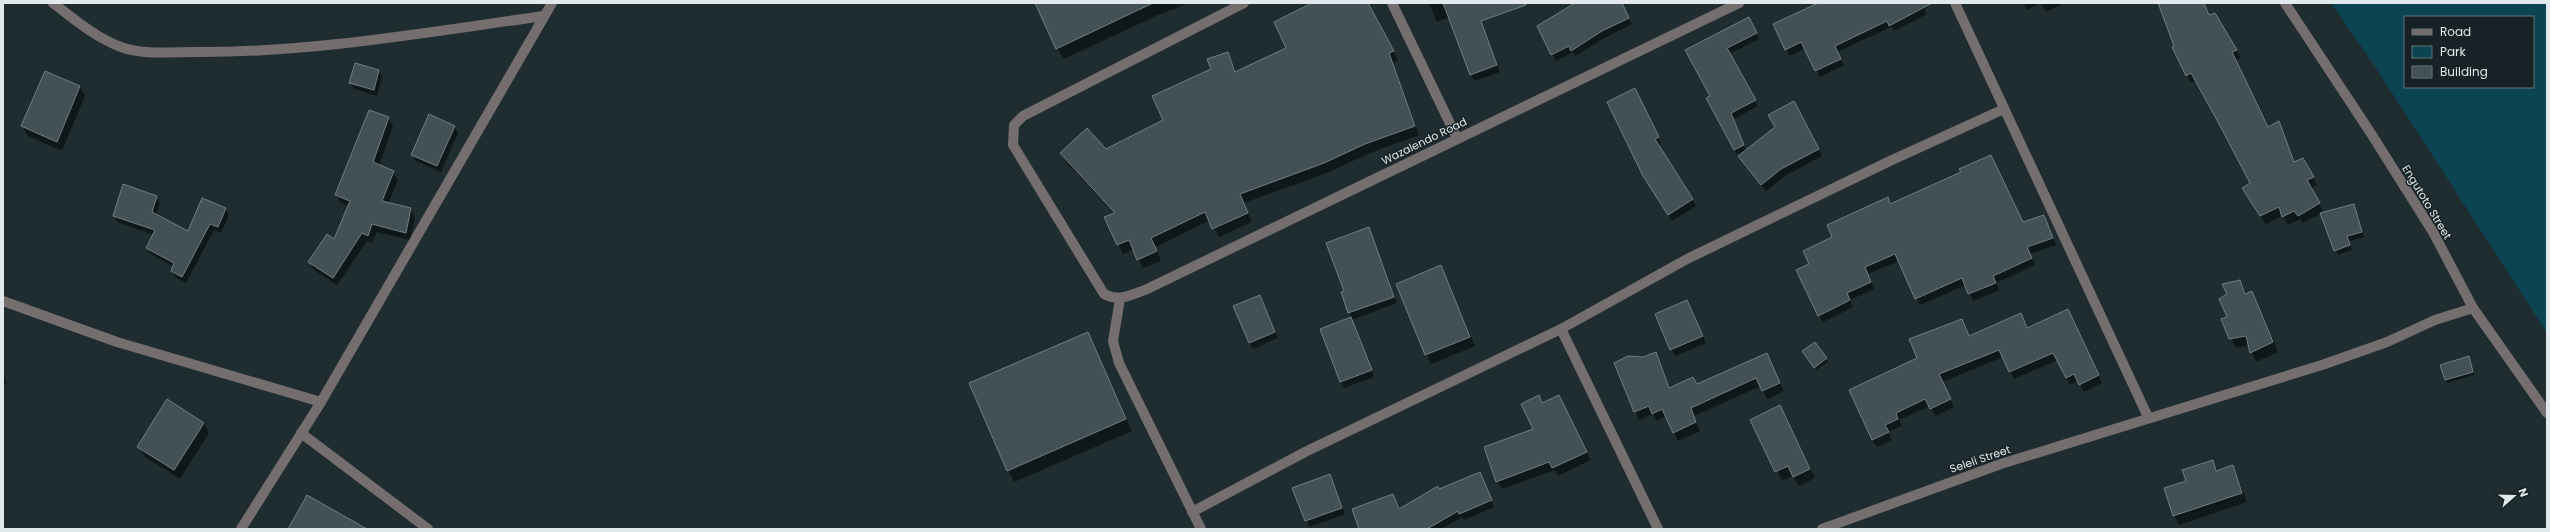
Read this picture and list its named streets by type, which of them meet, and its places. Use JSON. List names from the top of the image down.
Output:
{
  "streets": {
    "street": ["Wazalendo Road", "Engutoto Street", "Seleli Street"]
  },
  "crossings": [
    ["Engutoto Street", "Seleli Street"]
  ],
  "legend": ["Road", "Park", "Building"],
  "north": "right"
}
